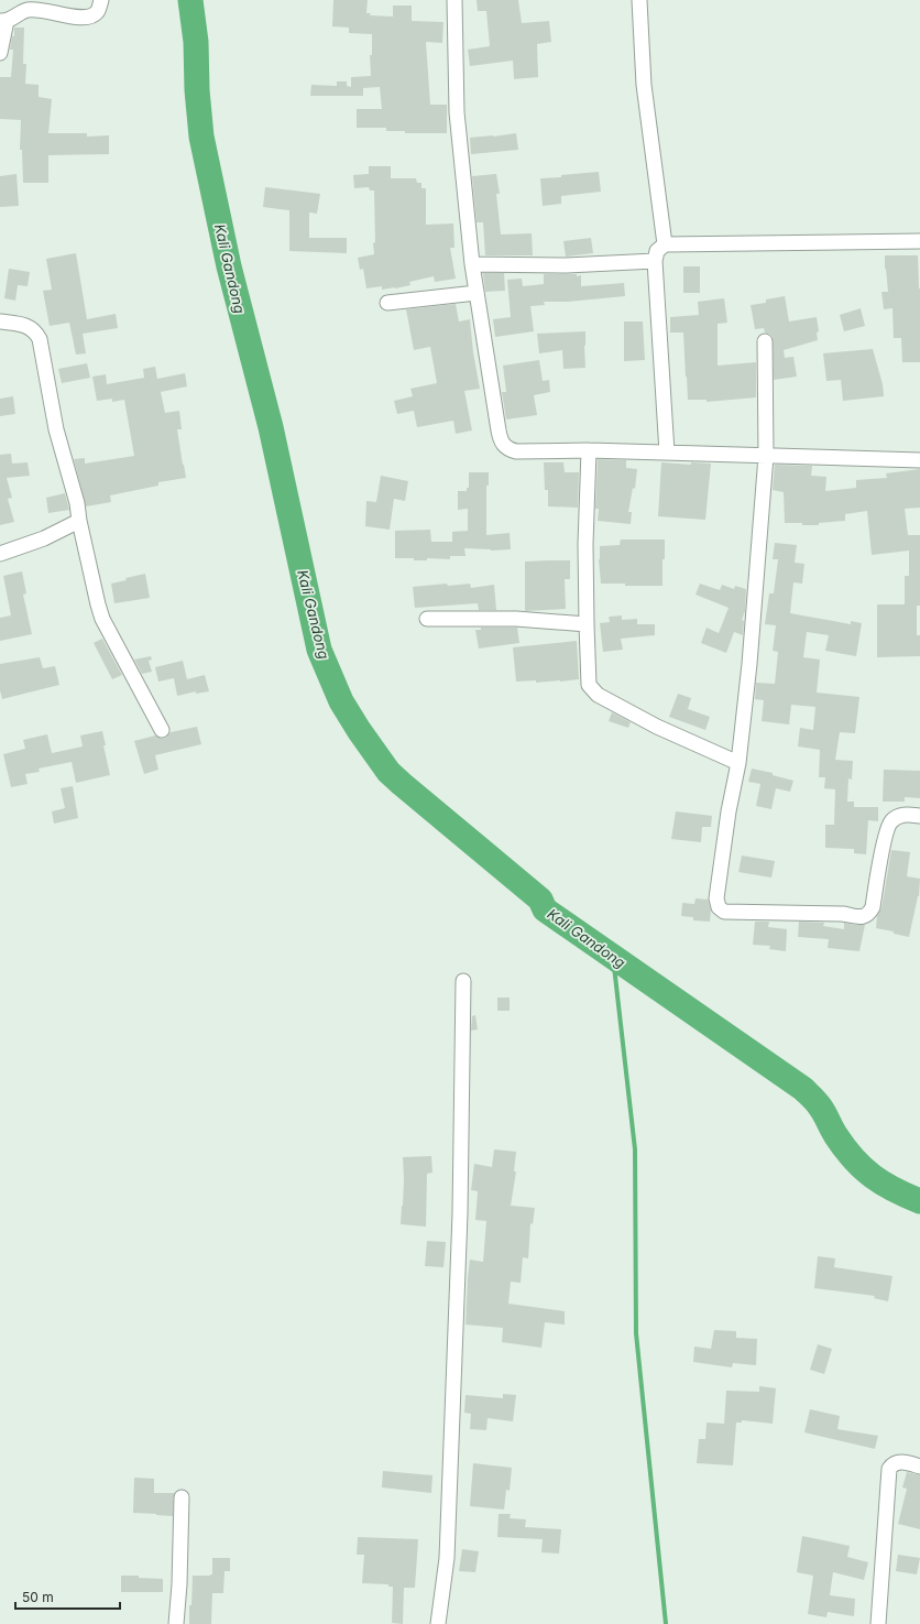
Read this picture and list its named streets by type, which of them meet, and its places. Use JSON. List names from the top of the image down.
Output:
{
  "water": ["Kali Gandong"],
  "scale_bar": "50 m"
}
